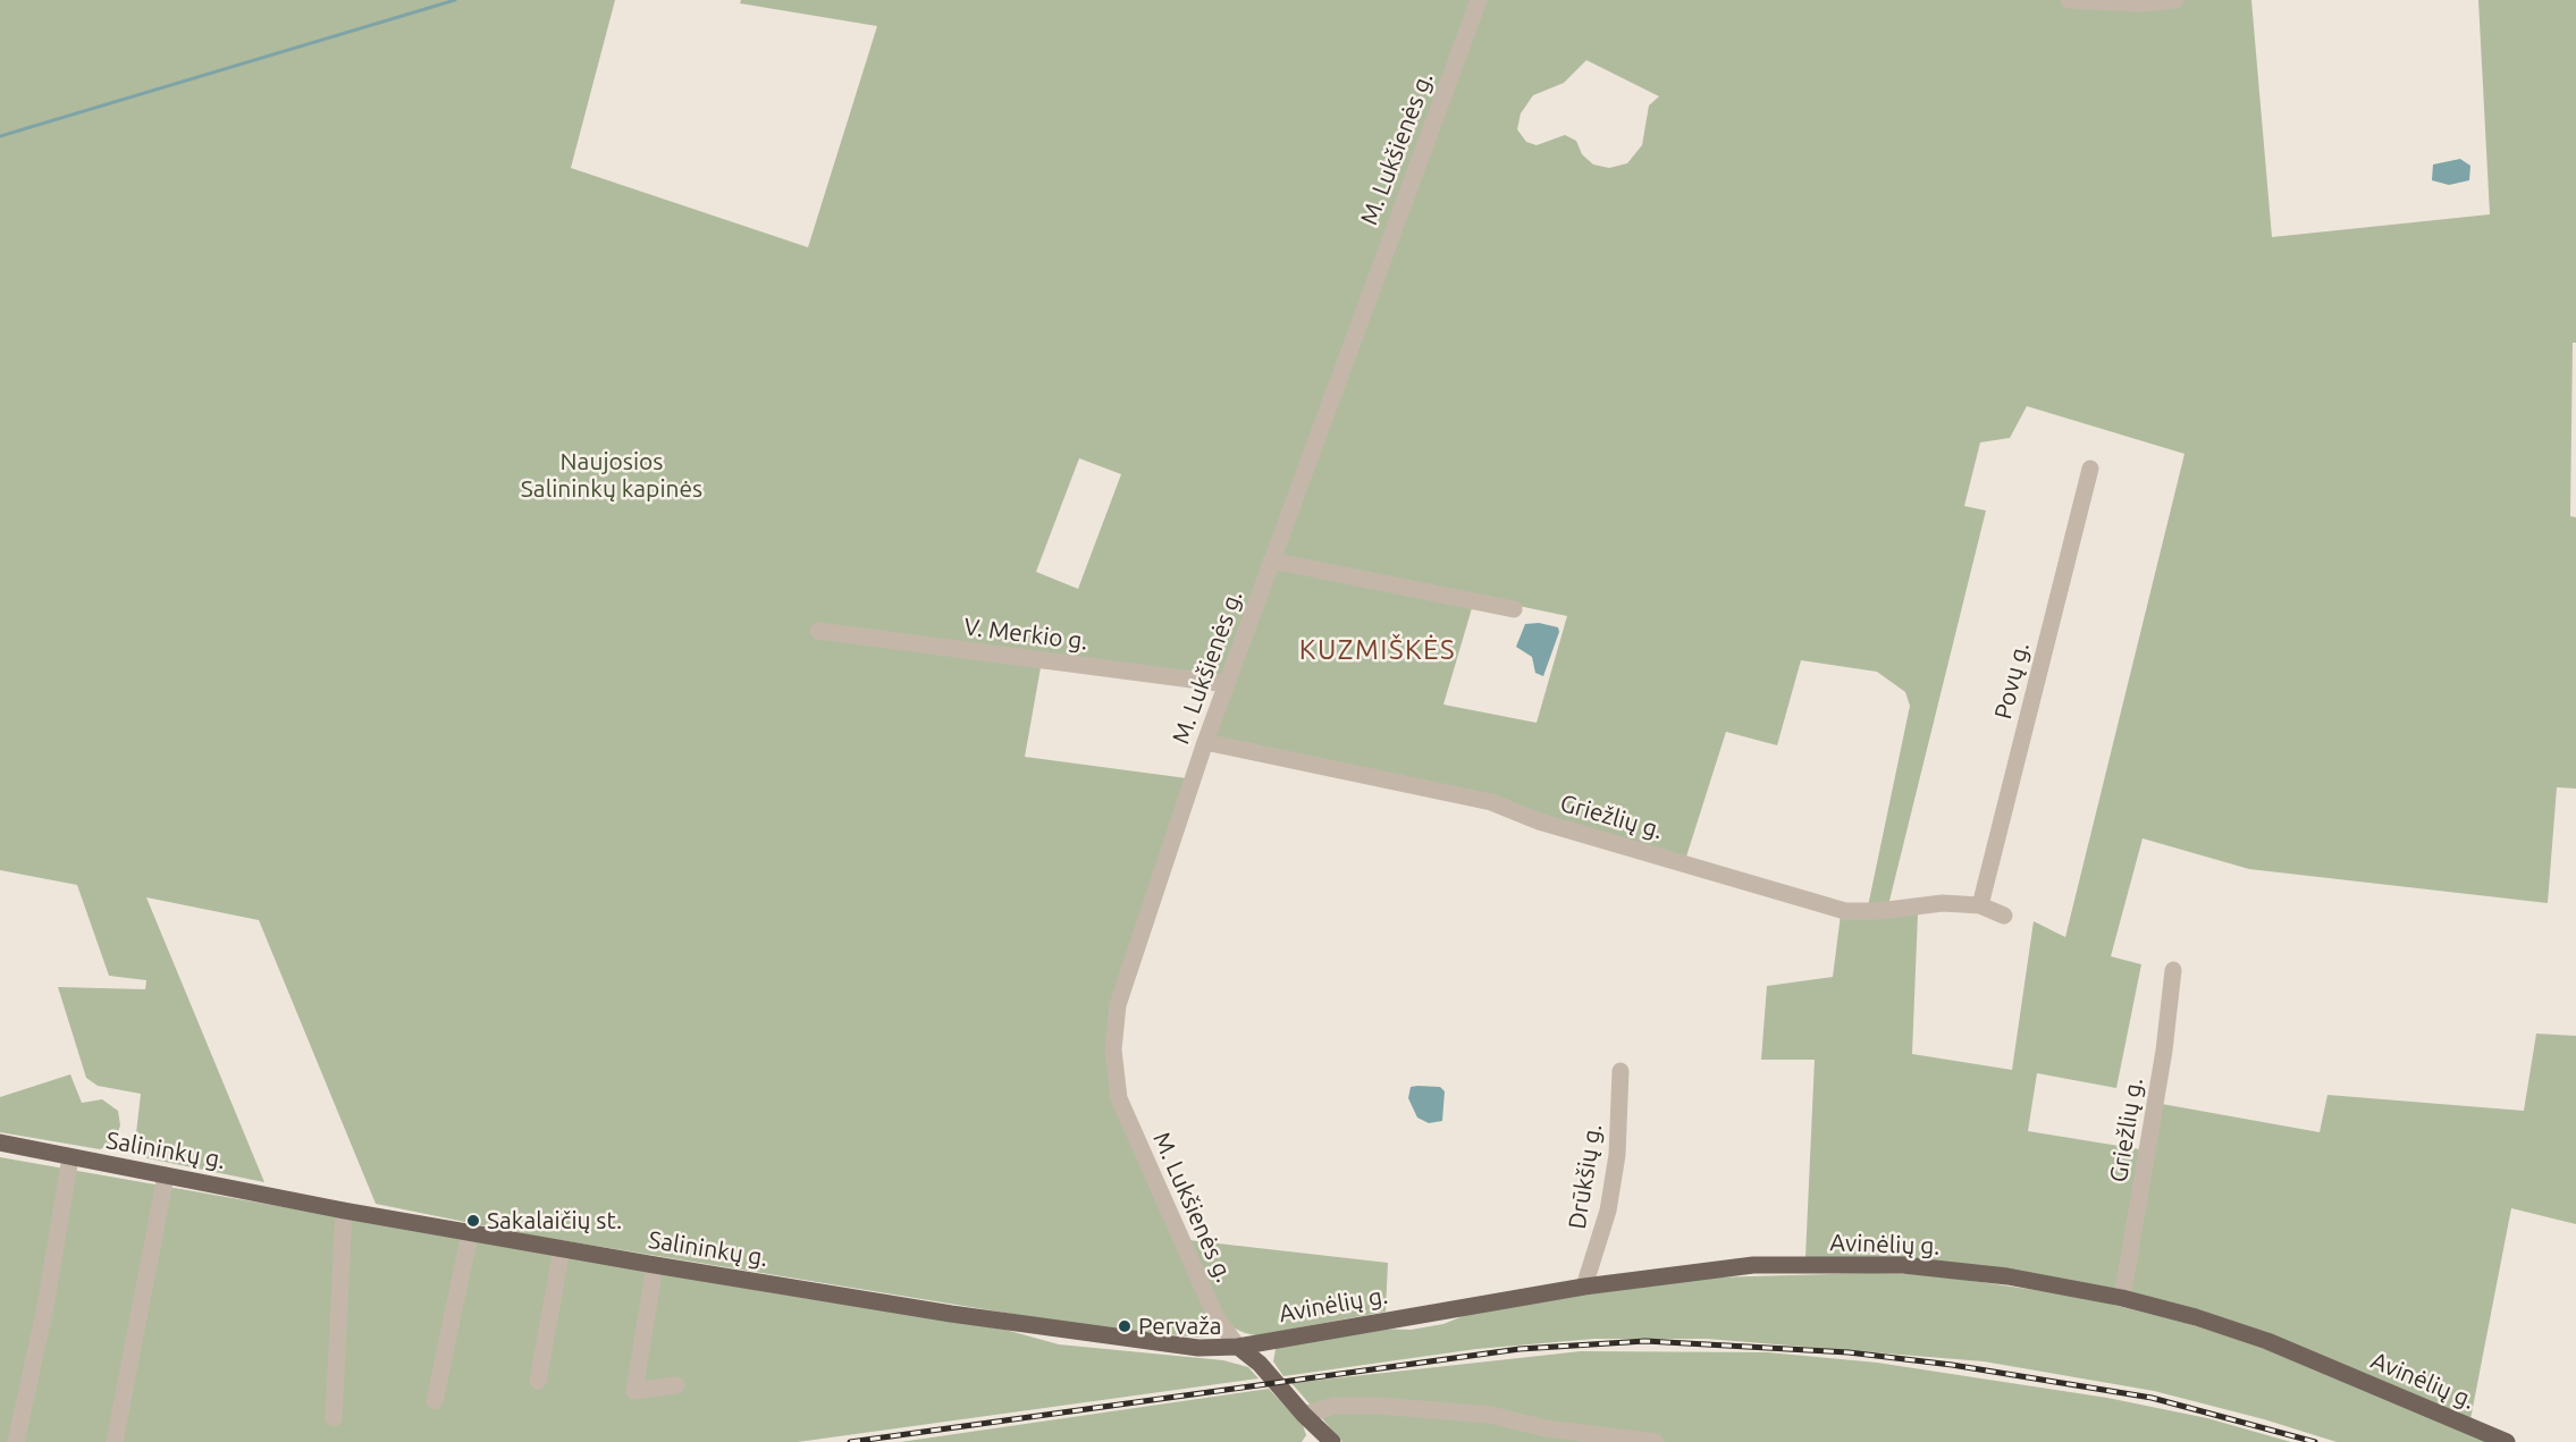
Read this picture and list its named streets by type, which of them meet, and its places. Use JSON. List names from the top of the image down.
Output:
{
  "streets": {
    "main road": ["Salininkų g.", "Avinėlių g."],
    "street": [
      "M. Lukšienės g.",
      "V. Merkio g.",
      "Povų g.",
      "Griežlių g.",
      "Drūkšių g."
    ]
  },
  "crossings": [
    ["M. Lukšienės g.", "V. Merkio g."],
    ["M. Lukšienės g.", "Griežlių g."],
    ["M. Lukšienės g.", "Salininkų g."],
    ["M. Lukšienės g.", "Avinėlių g."],
    ["Povų g.", "Griežlių g."],
    ["Griežlių g.", "Avinėlių g."],
    ["Salininkų g.", "Avinėlių g."],
    ["Drūkšių g.", "Avinėlių g."]
  ],
  "districts": ["KUZMIŠKĖS"],
  "parks": ["Naujosios Salininkų kapinės"],
  "places": ["Sakalaičių st.", "Pervaža"]
}
